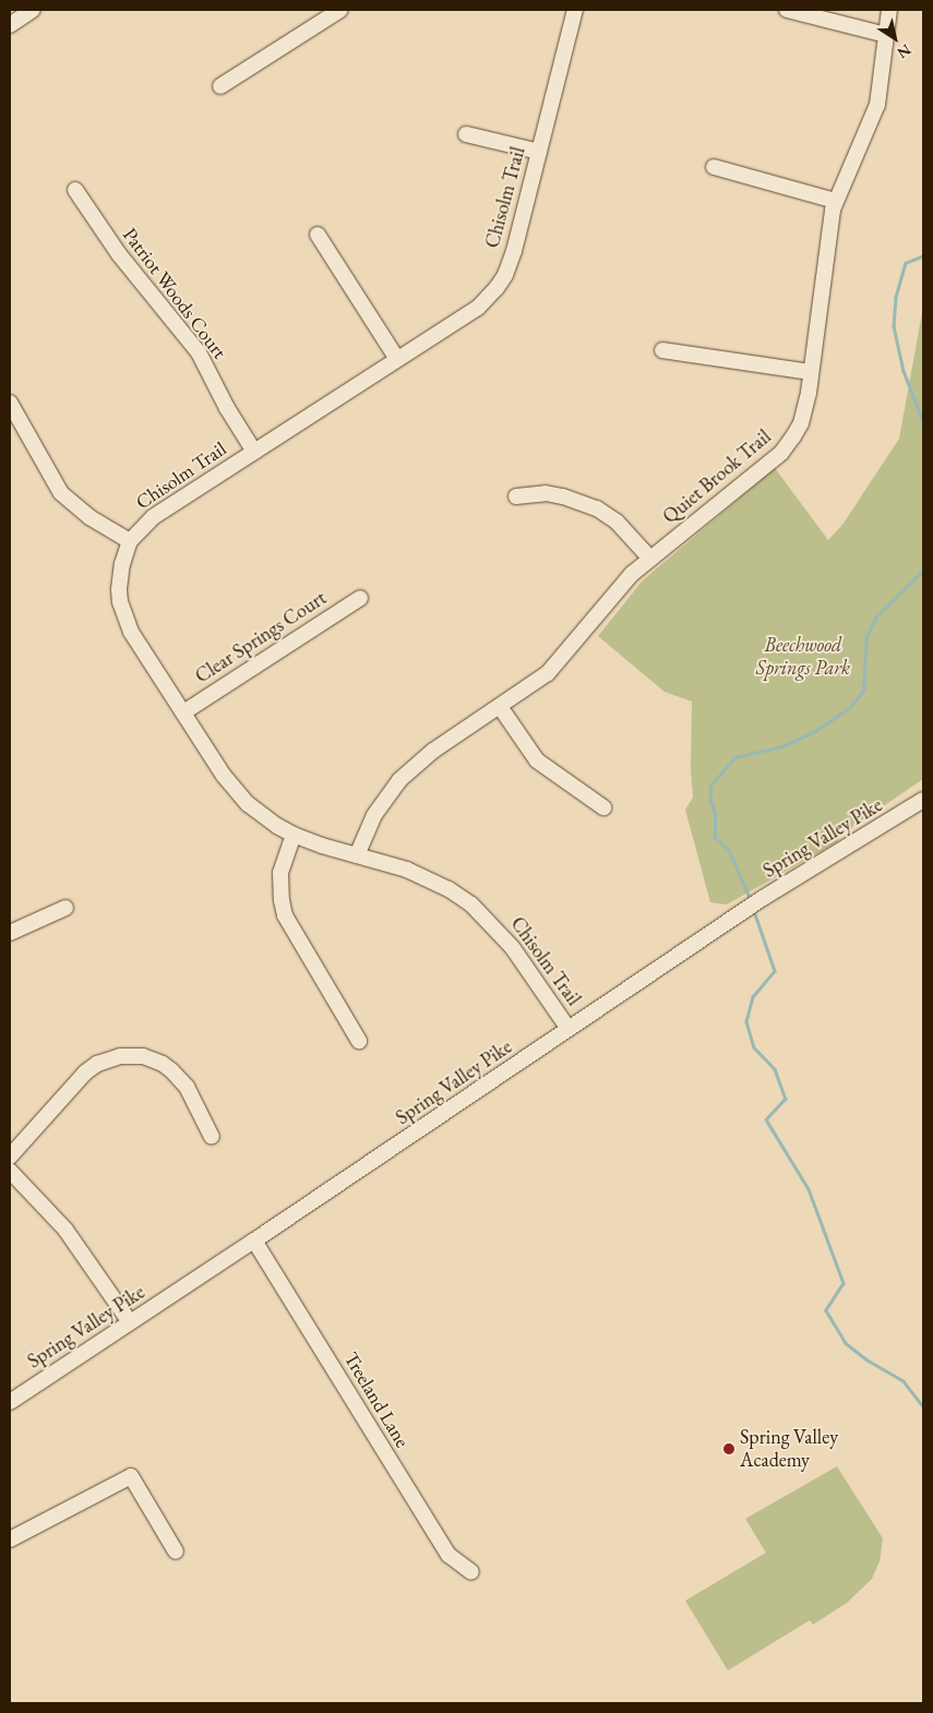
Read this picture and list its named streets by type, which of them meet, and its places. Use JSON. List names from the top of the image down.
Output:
{
  "streets": {
    "street": [
      "Chisolm Trail",
      "Patriot Woods Court",
      "Quiet Brook Trail",
      "Clear Springs Court",
      "Spring Valley Pike",
      "Treeland Lane"
    ]
  },
  "crossings": [
    ["Chisolm Trail", "Patriot Woods Court"],
    ["Chisolm Trail", "Quiet Brook Trail"],
    ["Chisolm Trail", "Clear Springs Court"],
    ["Chisolm Trail", "Spring Valley Pike"],
    ["Spring Valley Pike", "Treeland Lane"]
  ],
  "parks": ["Beechwood Springs Park"],
  "places": ["Spring Valley Academy"],
  "north": "bottom right"
}
